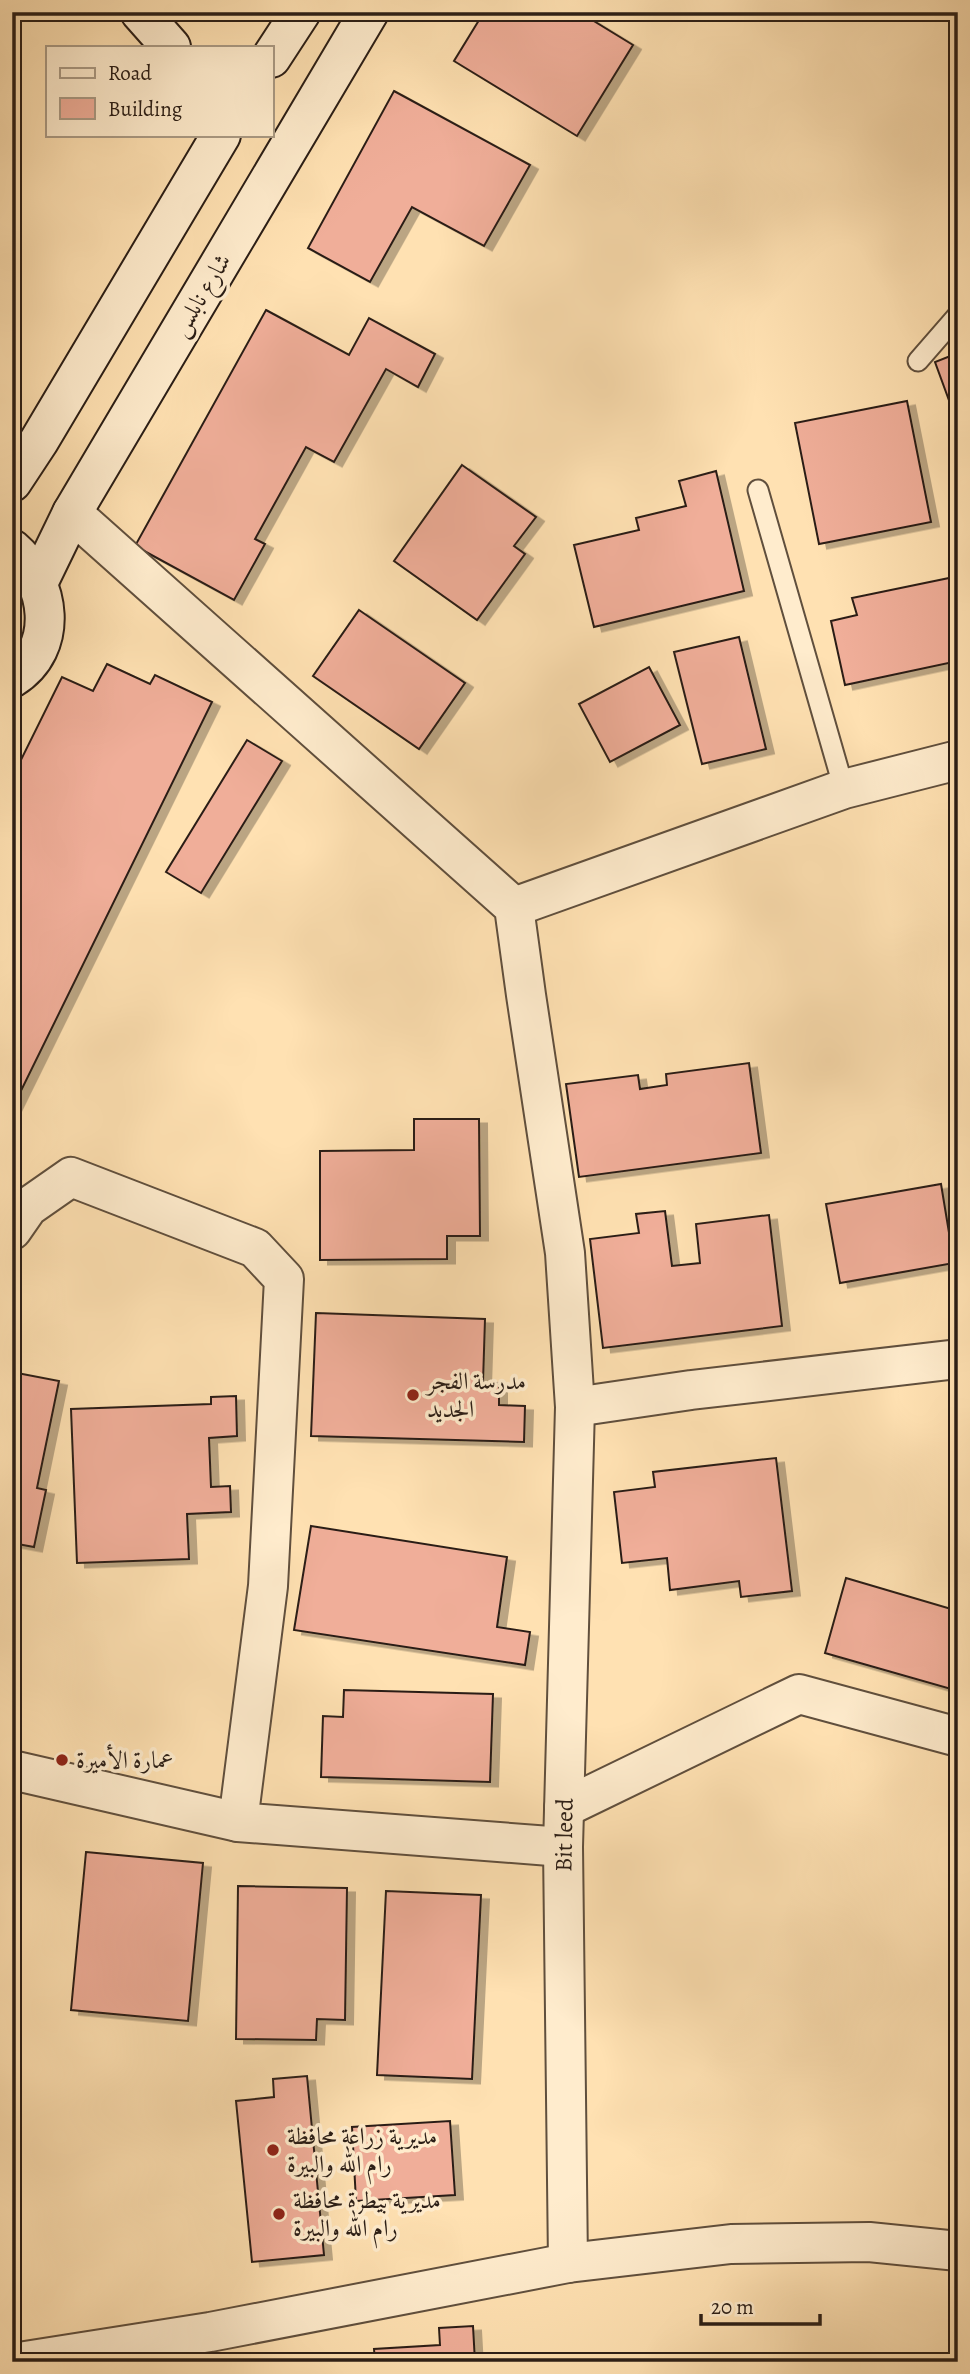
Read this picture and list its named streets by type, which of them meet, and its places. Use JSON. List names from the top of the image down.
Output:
{
  "streets": {
    "street": ["شارع نابلس", "Bit leed"]
  },
  "places": [
    "مدرسة الفجر الجديد",
    "عمارة الأميرة",
    "مديرية زراعة محافظة رام الله والبيرة",
    "مديرية بيطرة محافظة رام الله والبيرة"
  ],
  "legend": ["Road", "Building"],
  "scale_bar": "20 m"
}
